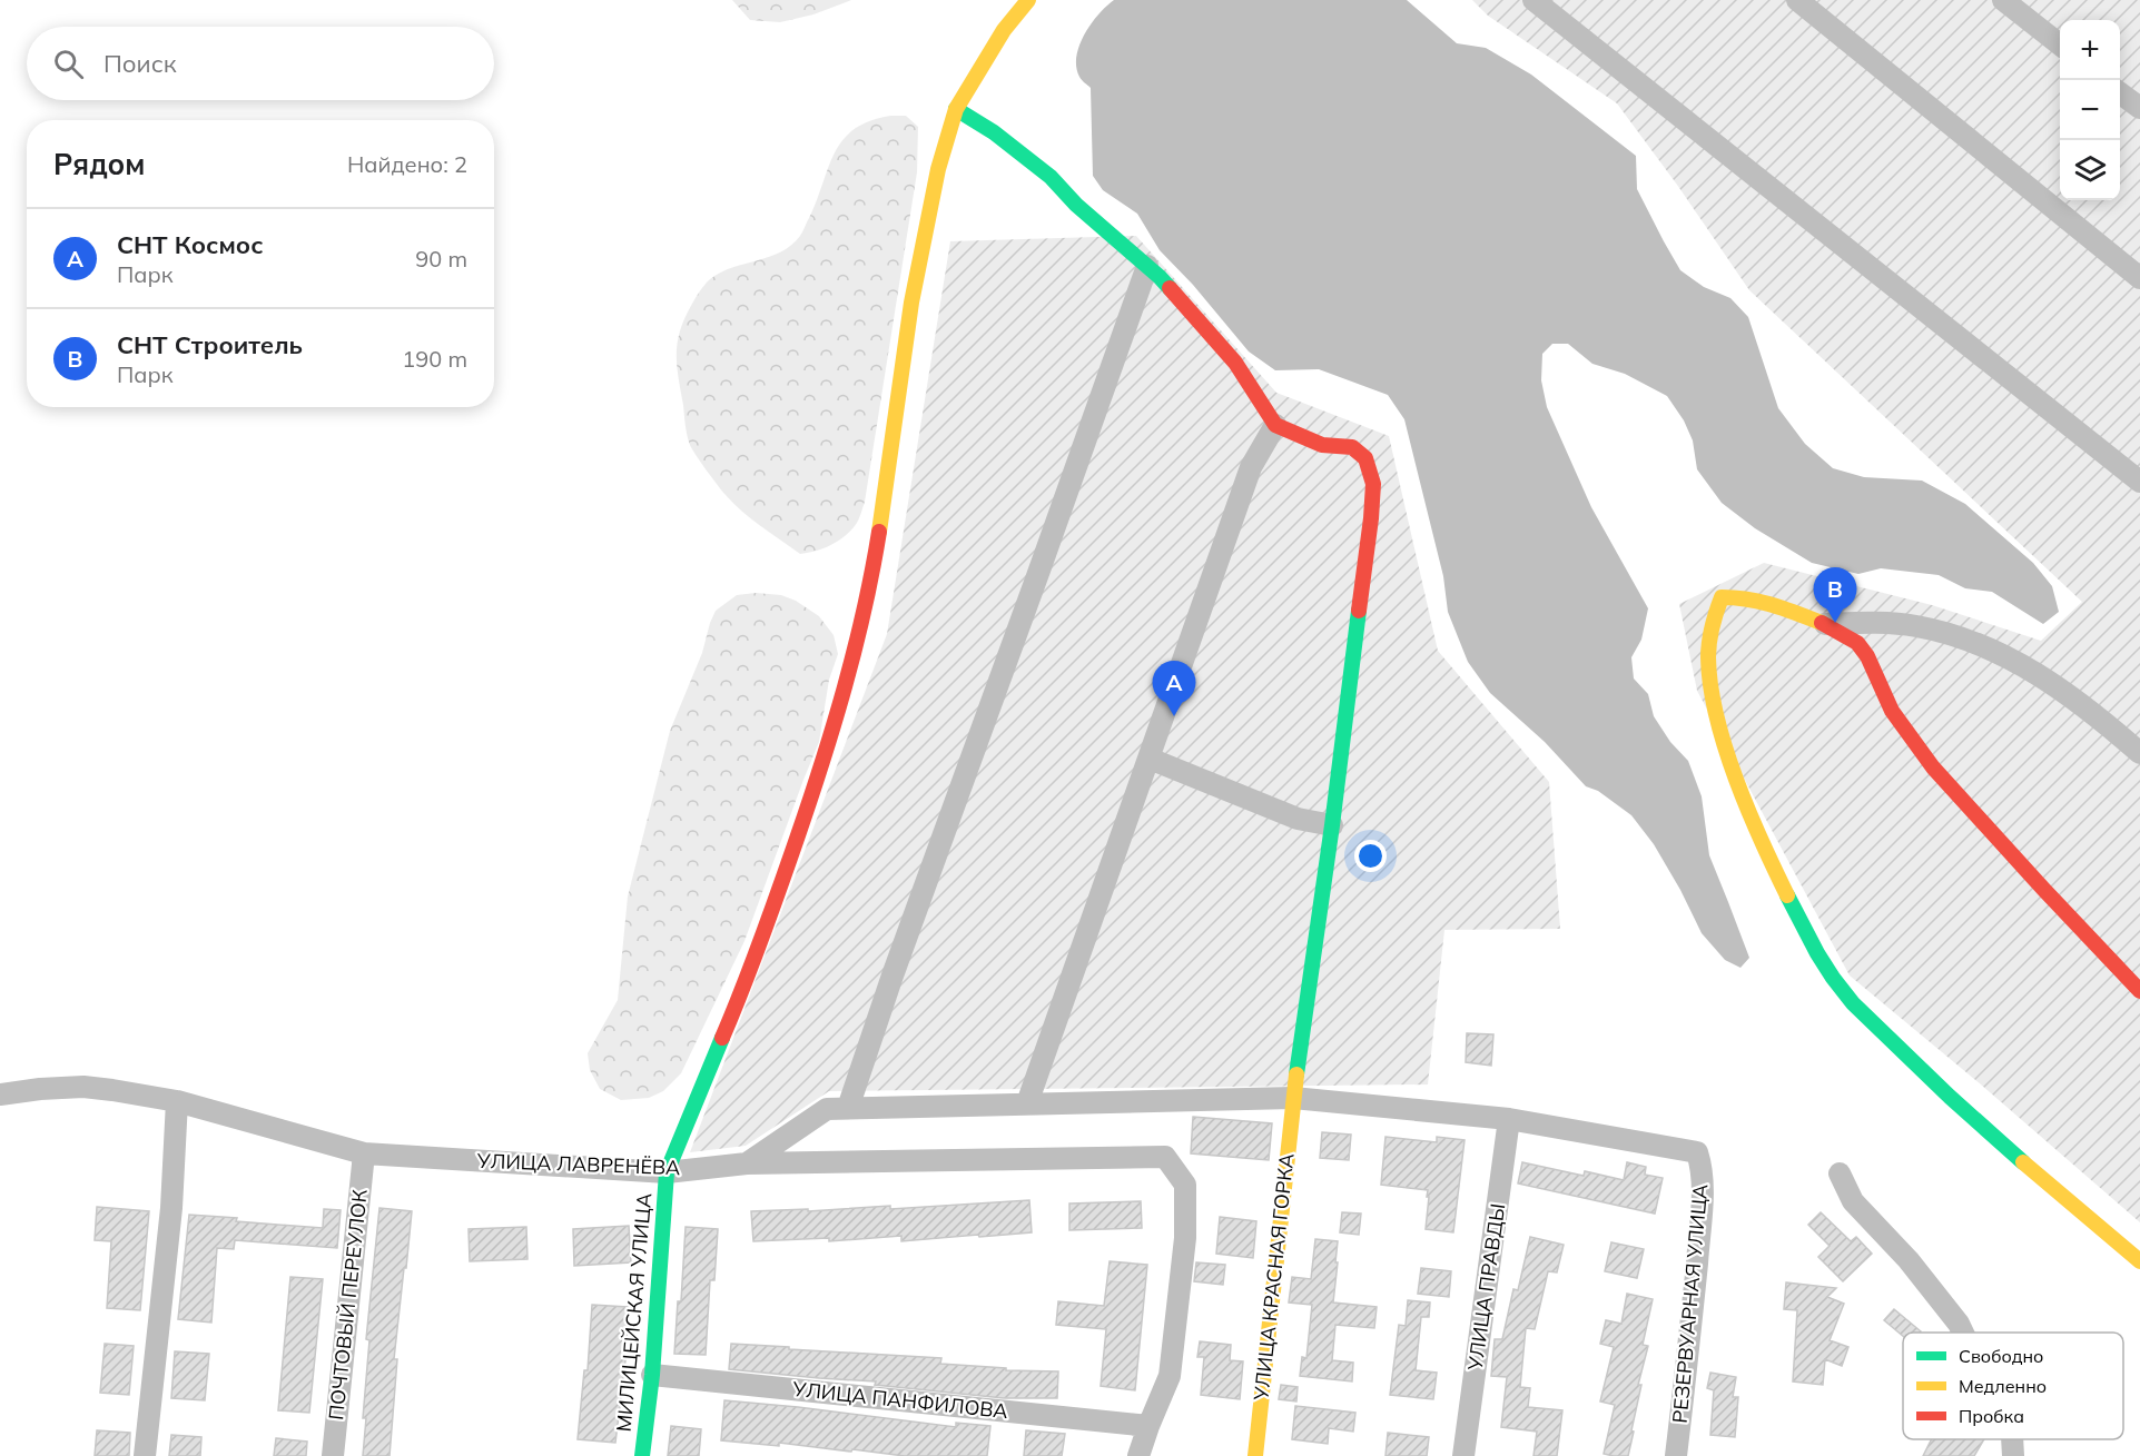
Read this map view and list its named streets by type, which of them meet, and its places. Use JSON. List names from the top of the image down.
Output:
{
  "streets": {
    "street": [
      "УЛИЦА ЛАВРЕНЁВА",
      "УЛИЦА КРАСНАЯ ГОРКА",
      "УЛИЦА ПРАВДЫ",
      "РЕЗЕРВУАРНАЯ УЛИЦА",
      "ПОЧТОВЫЙ ПЕРЕУЛОК",
      "МИЛИЦЕЙСКАЯ УЛИЦА",
      "УЛИЦА ПАНФИЛОВА"
    ]
  },
  "crossings": [
    ["УЛИЦА ЛАВРЕНЁВА", "ПОЧТОВЫЙ ПЕРЕУЛОК"],
    ["УЛИЦА ЛАВРЕНЁВА", "МИЛИЦЕЙСКАЯ УЛИЦА"],
    ["УЛИЦА ЛАВРЕНЁВА", "УЛИЦА ПАНФИЛОВА"],
    ["УЛИЦА ПРАВДЫ", "РЕЗЕРВУАРНАЯ УЛИЦА"],
    ["МИЛИЦЕЙСКАЯ УЛИЦА", "УЛИЦА ПАНФИЛОВА"]
  ],
  "legend": ["Свободно", "Медленно", "Пробка"],
  "page": {
    "map_buttons": ["+", "−"],
    "search": "Поиск",
    "heading": ["Рядом", "Найдено: 2"],
    "list": [
      {
        "mark": "A",
        "name": "СНТ Космос",
        "note": "Парк",
        "value": "90 m"
      },
      {
        "mark": "B",
        "name": "СНТ Строитель",
        "note": "Парк",
        "value": "190 m"
      }
    ],
    "pins": ["B", "A"]
  }
}
